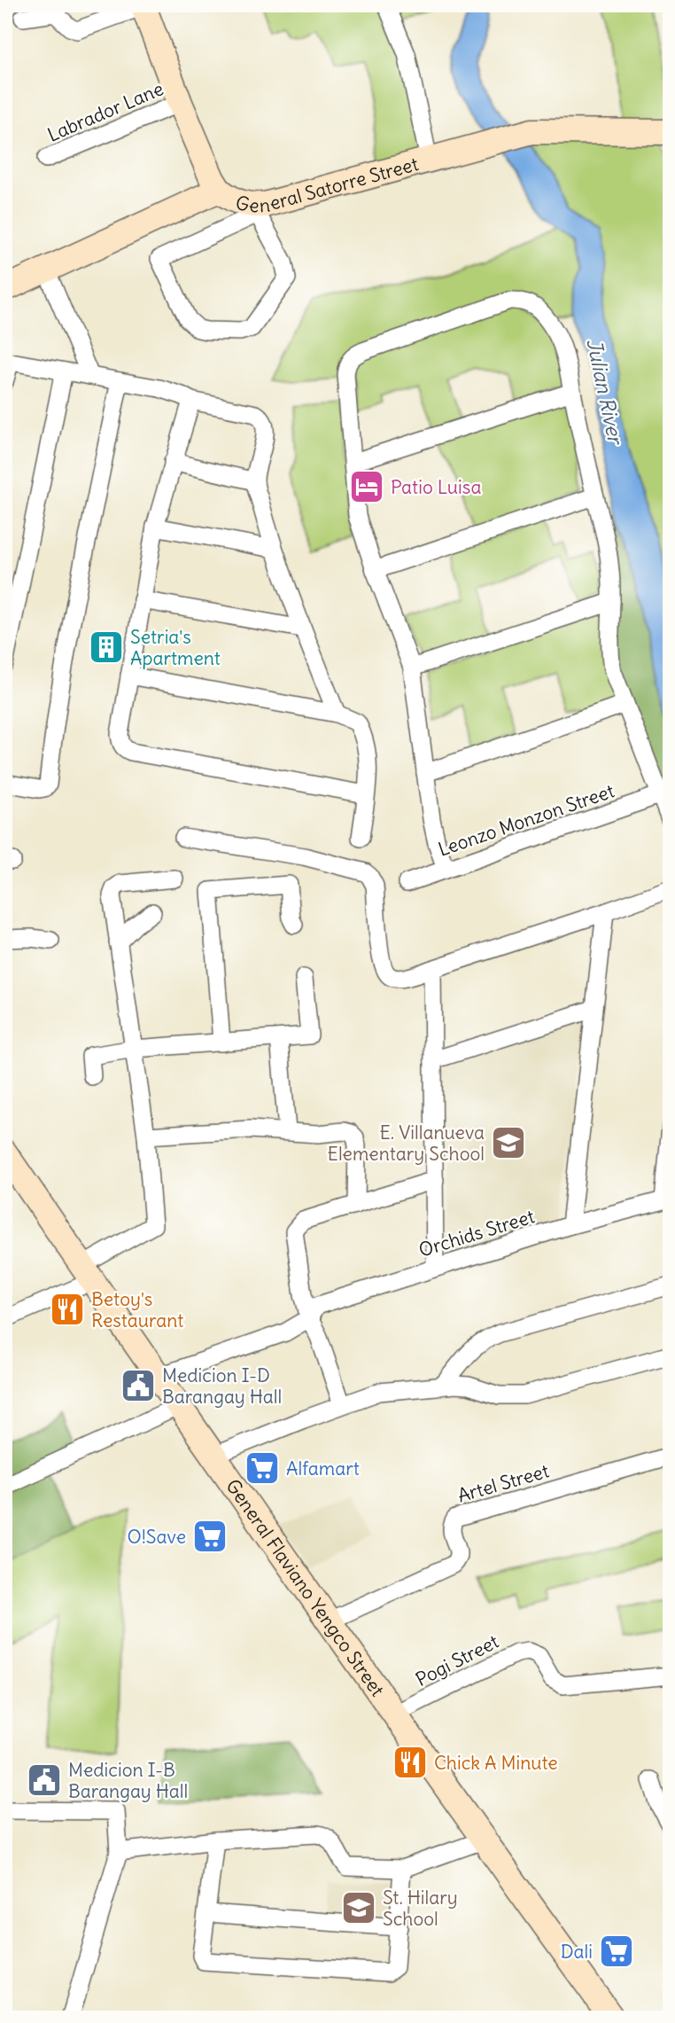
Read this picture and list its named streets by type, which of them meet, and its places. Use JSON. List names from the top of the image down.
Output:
{
  "streets": {
    "main road": ["General Satorre Street", "General Flaviano Yengco Street"],
    "street": [
      "Labrador Lane",
      "Leonzo Monzon Street",
      "Orchids Street",
      "Artel Street",
      "Pogi Street"
    ]
  },
  "crossings": [
    ["Orchids Street", "General Flaviano Yengco Street"],
    ["Artel Street", "General Flaviano Yengco Street"],
    ["General Flaviano Yengco Street", "Pogi Street"]
  ],
  "water": ["Julian River"],
  "places": {
    "hotel": ["Patio Luisa"],
    "building": ["Setria's Apartment"],
    "school or university": ["E. Villanueva Elementary School", "St. Hilary School"],
    "restaurant": ["Betoy's Restaurant", "Chick A Minute"],
    "public building": ["Medicion I-D Barangay Hall", "Medicion I-B Barangay Hall"],
    "supermarket": ["Alfamart", "O!Save", "Dali"]
  }
}
